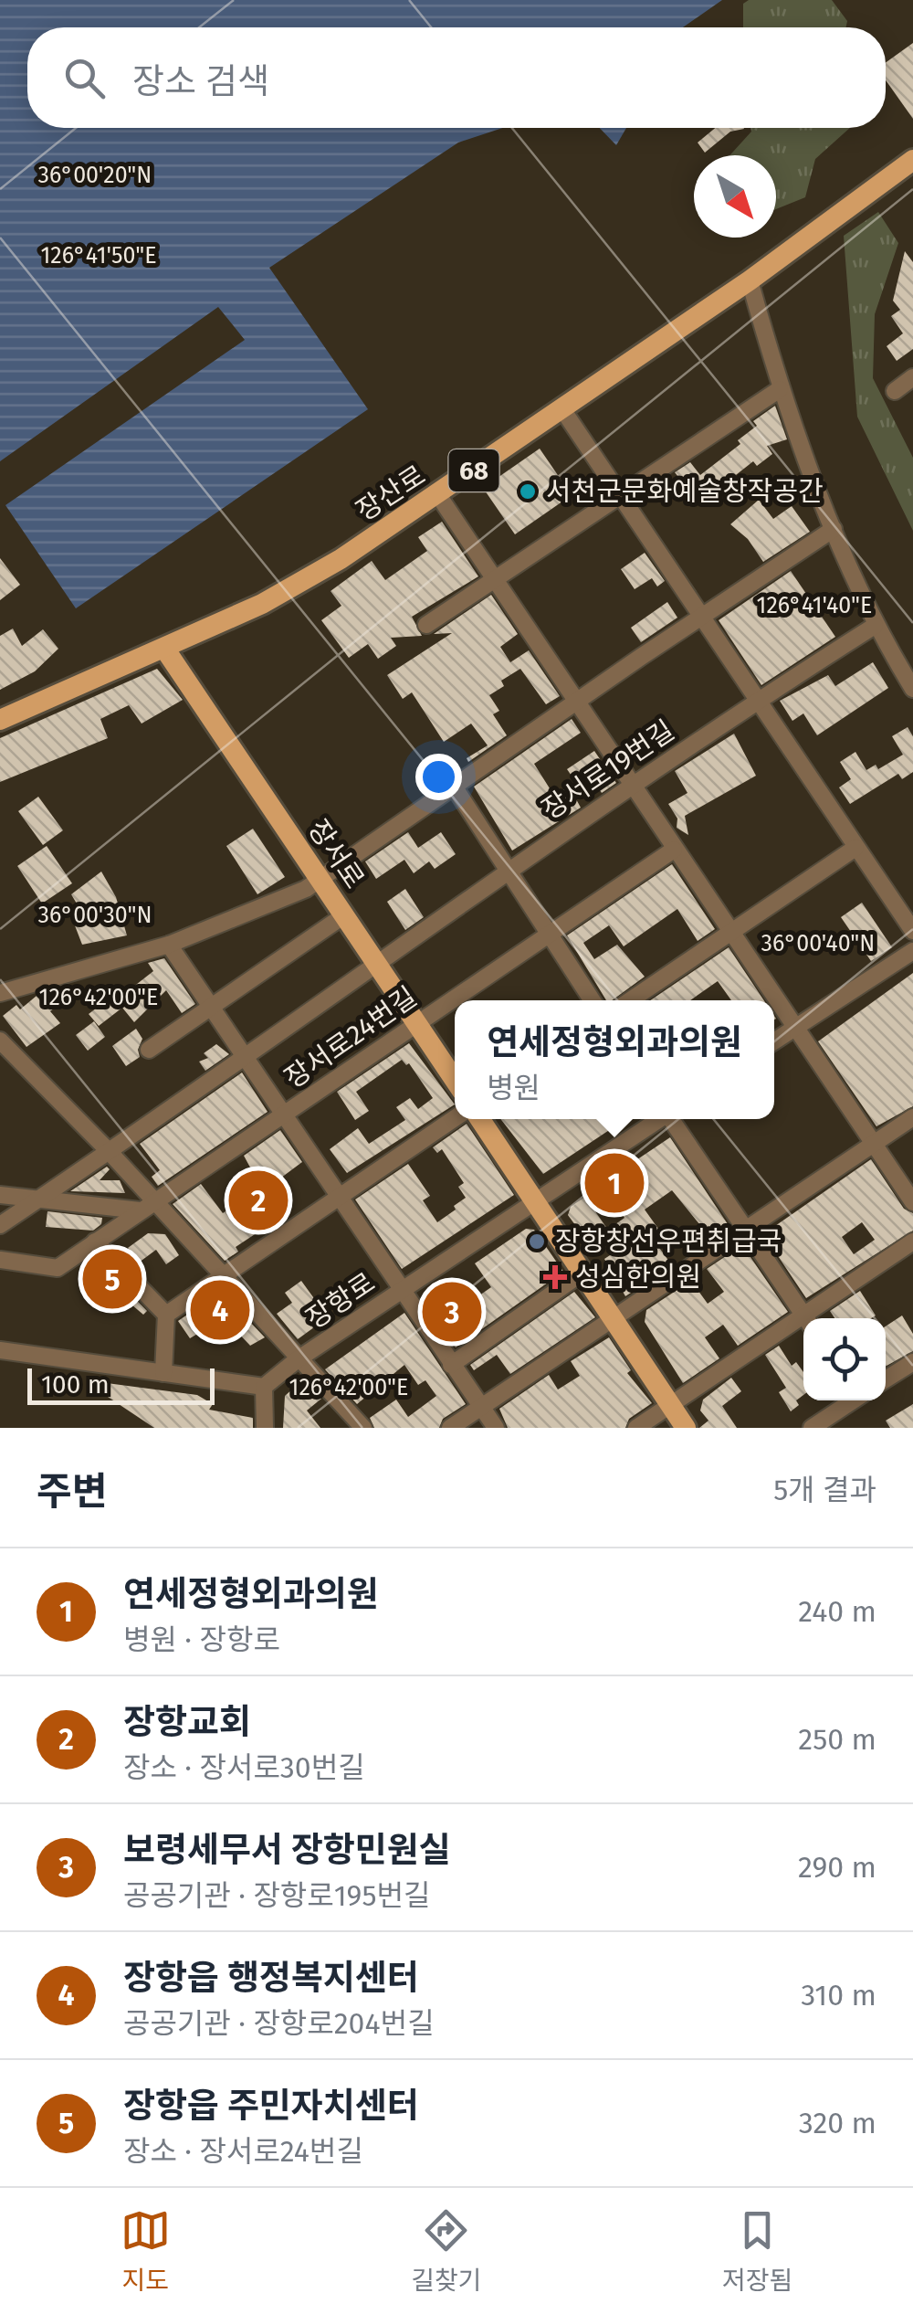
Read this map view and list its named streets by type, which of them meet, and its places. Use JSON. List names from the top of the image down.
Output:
{
  "streets": {
    "main road": ["68", "장산로", "장서로"],
    "street": ["장서로19번길", "장서로24번길", "장항로"]
  },
  "crossings": [
    ["장산로", "장서로"],
    ["장서로19번길", "장서로"],
    ["장서로", "장서로24번길"]
  ],
  "places": {
    "other": ["서천군문화예술창작공간", "장항창선우편취급국"],
    "health": ["성심한의원"]
  },
  "scale_bar": "100 m",
  "north": "bottom right",
  "page": {
    "search": "장소 검색",
    "popup": ["연세정형외과의원", "병원"],
    "pins": [
      "1",
      "2",
      "5",
      "4",
      "3"
    ],
    "scale": "100 m",
    "heading": ["주변", "5개 결과"],
    "list": [
      {
        "mark": "1",
        "name": "연세정형외과의원",
        "note": "병원 · 장항로",
        "value": "240 m"
      },
      {
        "mark": "2",
        "name": "장항교회",
        "note": "장소 · 장서로30번길",
        "value": "250 m"
      },
      {
        "mark": "3",
        "name": "보령세무서 장항민원실",
        "note": "공공기관 · 장항로195번길",
        "value": "290 m"
      },
      {
        "mark": "4",
        "name": "장항읍 행정복지센터",
        "note": "공공기관 · 장항로204번길",
        "value": "310 m"
      },
      {
        "mark": "5",
        "name": "장항읍 주민자치센터",
        "note": "장소 · 장서로24번길",
        "value": "320 m"
      }
    ],
    "nav": ["지도", "길찾기", "저장됨"]
  },
  "coordinates": [
    "36°00'20\"N",
    "126°41'50\"E",
    "126°41'40\"E",
    "36°00'30\"N",
    "36°00'40\"N",
    "126°42'00\"E"
  ]
}
